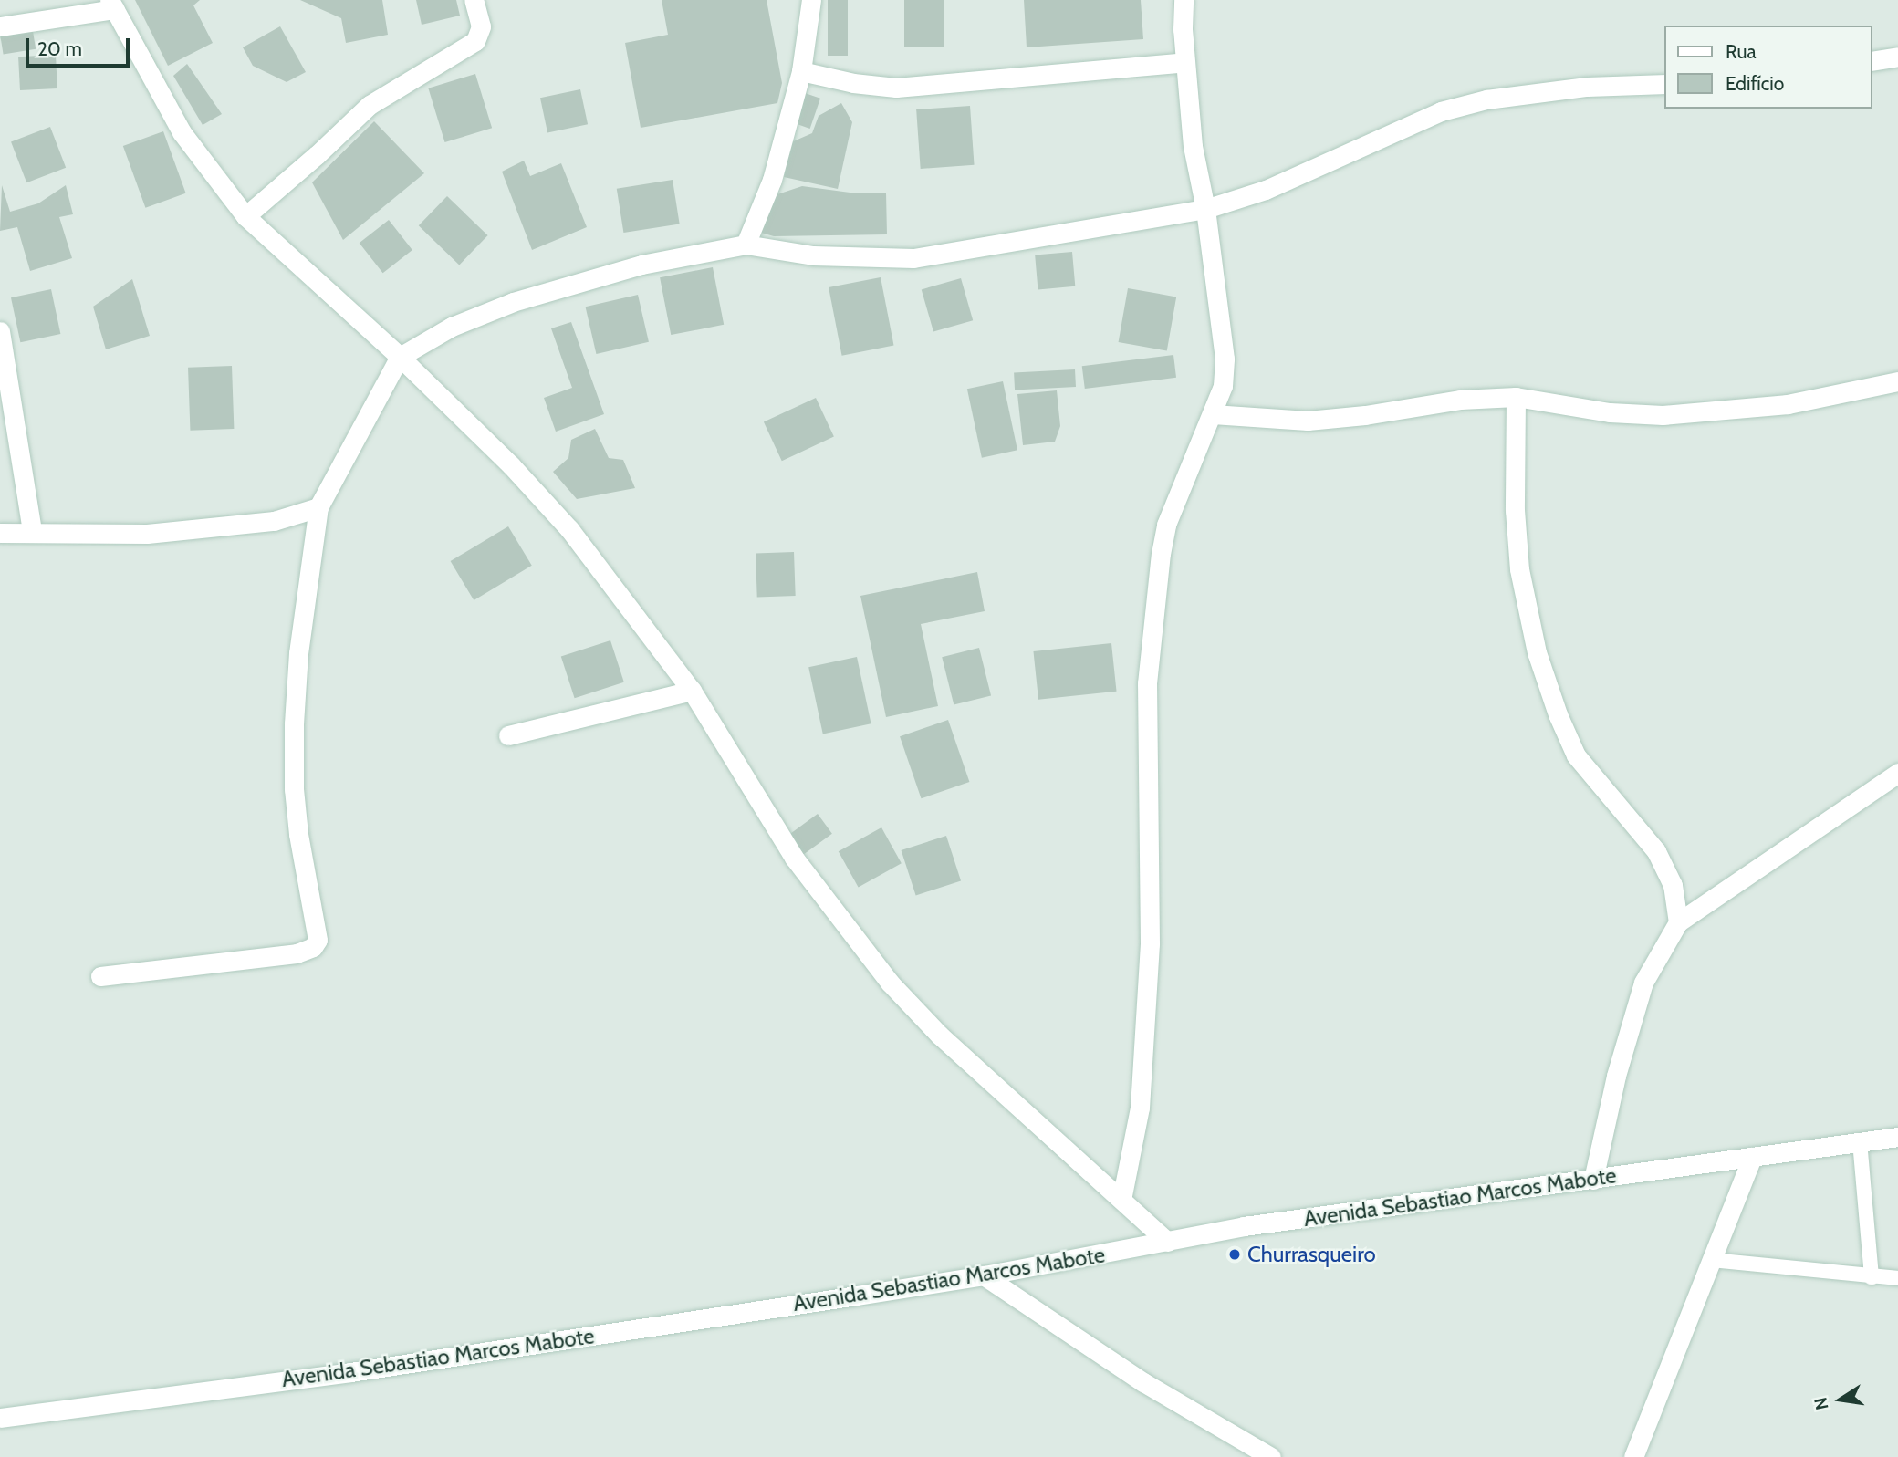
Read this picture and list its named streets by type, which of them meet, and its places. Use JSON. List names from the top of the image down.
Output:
{
  "streets": {
    "street": ["Avenida Sebastiao Marcos Mabote"]
  },
  "places": ["Churrasqueiro"],
  "legend": ["Rua", "Edifício"],
  "scale_bar": "20 m",
  "north": "left"
}
